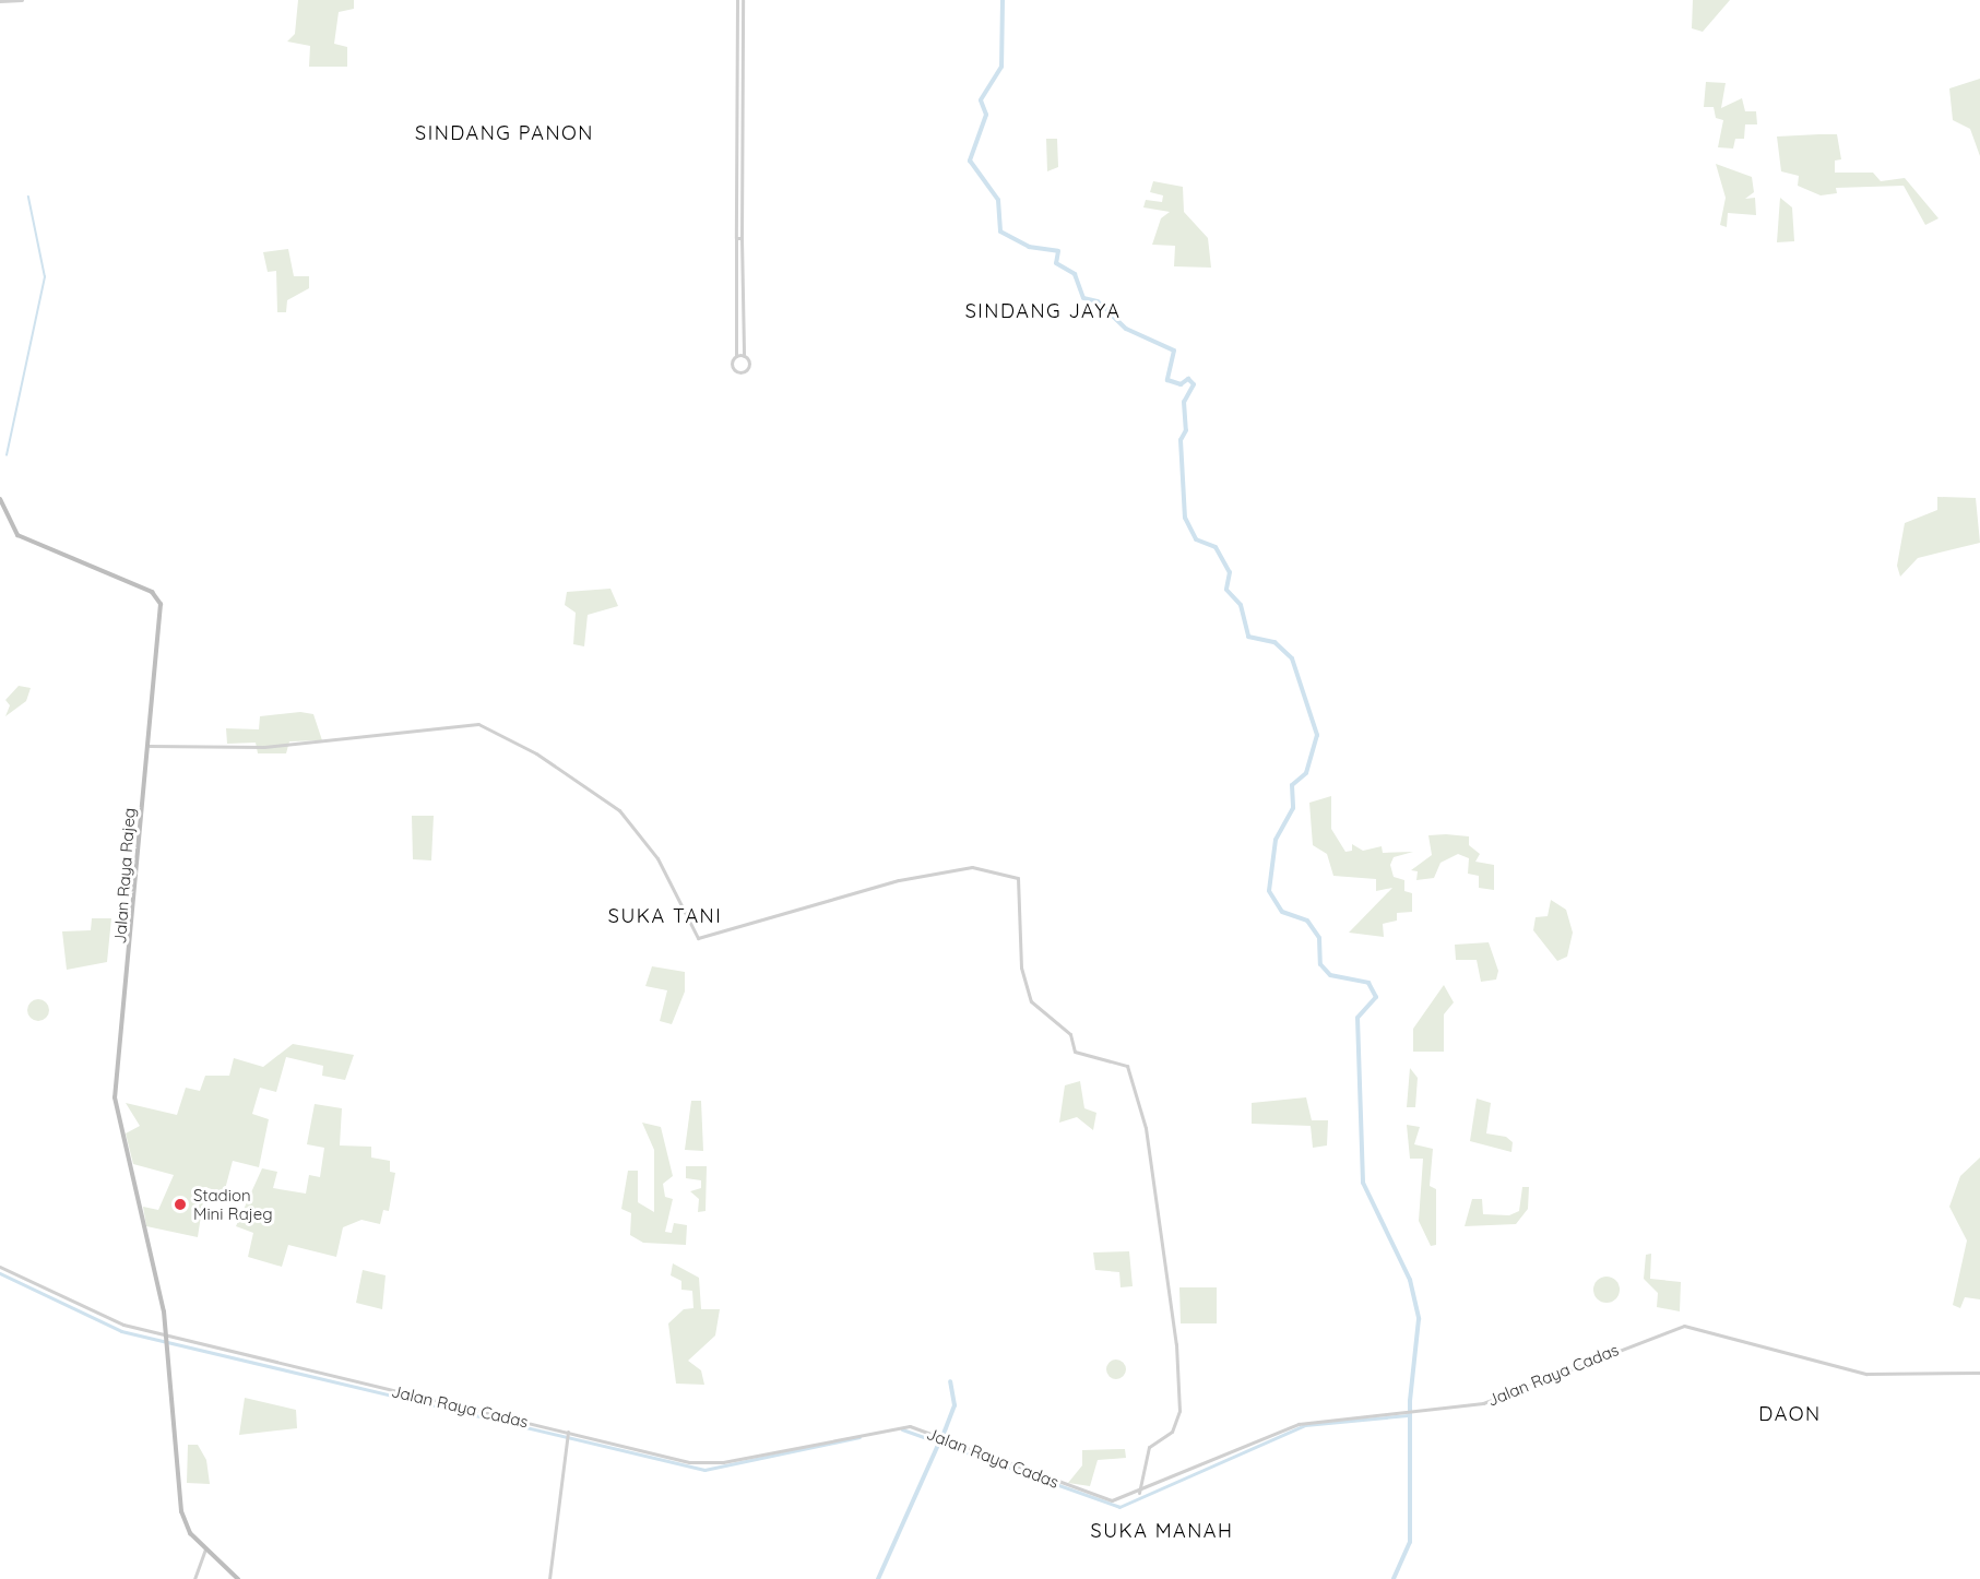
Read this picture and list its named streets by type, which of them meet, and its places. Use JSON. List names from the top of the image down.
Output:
{
  "streets": {
    "main road": ["Jalan Raya Rajeg"],
    "street": ["Jalan Raya Cadas"]
  },
  "crossings": [
    ["Jalan Raya Rajeg", "Jalan Raya Cadas"]
  ],
  "districts": [
    "SINDANG PANON",
    "SINDANG JAYA",
    "SUKA TANI",
    "DAON",
    "SUKA MANAH"
  ],
  "places": ["Stadion Mini Rajeg"]
}
